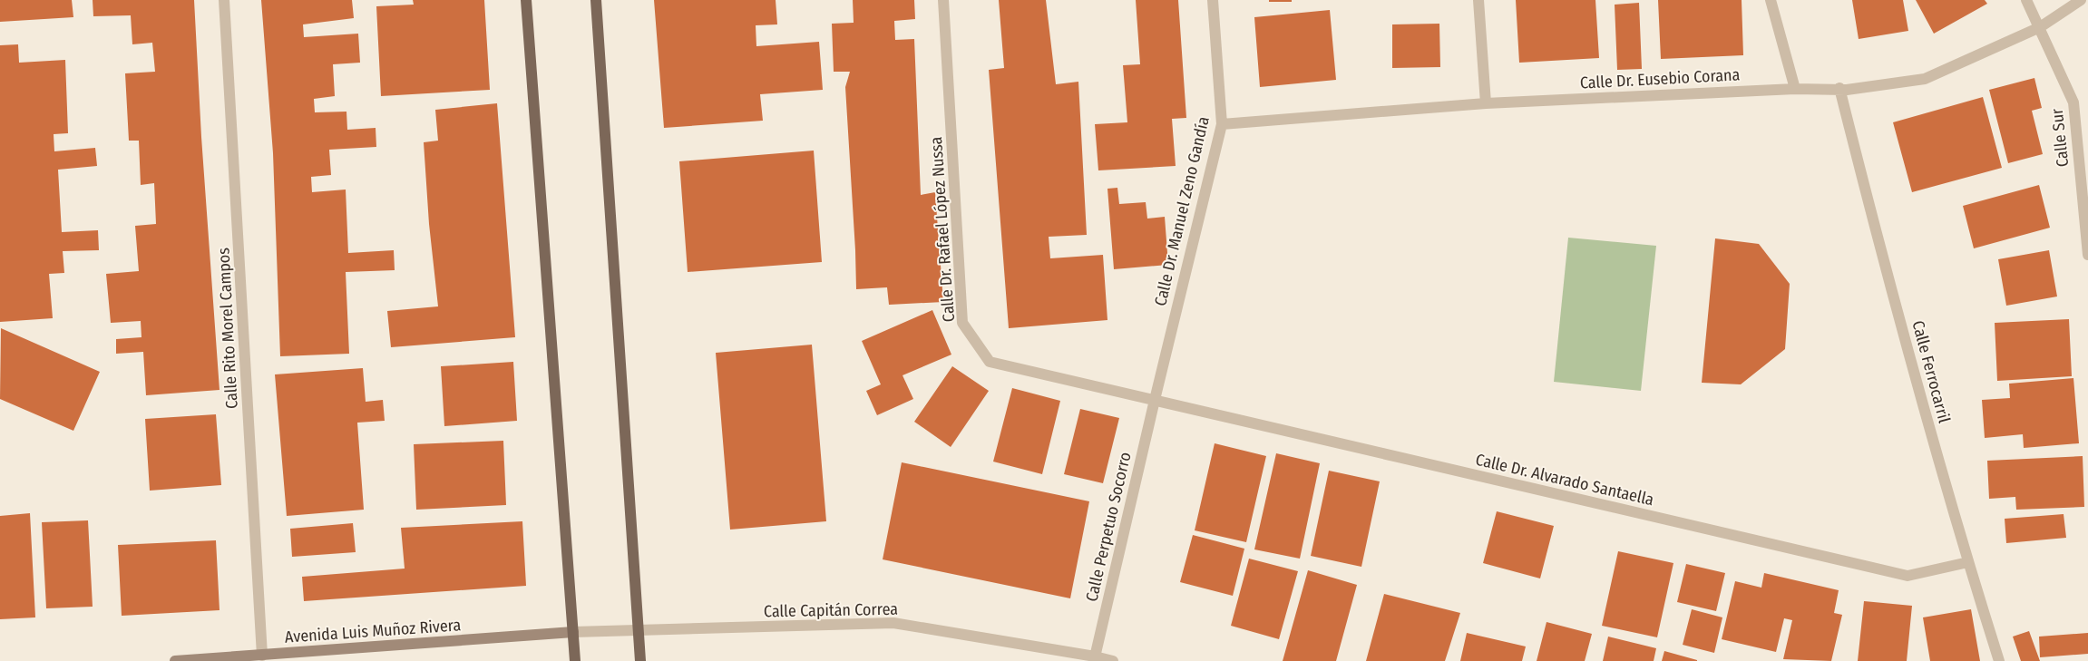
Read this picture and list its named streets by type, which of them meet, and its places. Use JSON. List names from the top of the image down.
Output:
{
  "streets": {
    "street": [
      "Calle Dr. Eusebio Corana",
      "Calle Sur",
      "Calle Dr. Manuel Zeno Gandía",
      "Calle Dr. Rafael López Nussa",
      "Calle Rito Morel Campos",
      "Calle Ferrocarril",
      "Calle Dr. Alvarado Santaella",
      "Calle Perpetuo Socorro",
      "Calle Capitán Correa",
      "Avenida Luis Muñoz Rivera"
    ]
  },
  "crossings": [
    ["Calle Dr. Eusebio Corana", "Calle Sur"],
    ["Calle Dr. Eusebio Corana", "Calle Dr. Manuel Zeno Gandía"],
    ["Calle Dr. Eusebio Corana", "Calle Ferrocarril"],
    ["Calle Dr. Manuel Zeno Gandía", "Calle Dr. Rafael López Nussa"],
    ["Calle Dr. Manuel Zeno Gandía", "Calle Dr. Alvarado Santaella"],
    ["Calle Dr. Manuel Zeno Gandía", "Calle Perpetuo Socorro"],
    ["Calle Dr. Rafael López Nussa", "Calle Dr. Alvarado Santaella"],
    ["Calle Dr. Rafael López Nussa", "Calle Perpetuo Socorro"],
    ["Calle Rito Morel Campos", "Avenida Luis Muñoz Rivera"],
    ["Calle Ferrocarril", "Calle Dr. Alvarado Santaella"],
    ["Calle Dr. Alvarado Santaella", "Calle Perpetuo Socorro"],
    ["Calle Perpetuo Socorro", "Calle Capitán Correa"],
    ["Calle Capitán Correa", "Avenida Luis Muñoz Rivera"]
  ]
}
